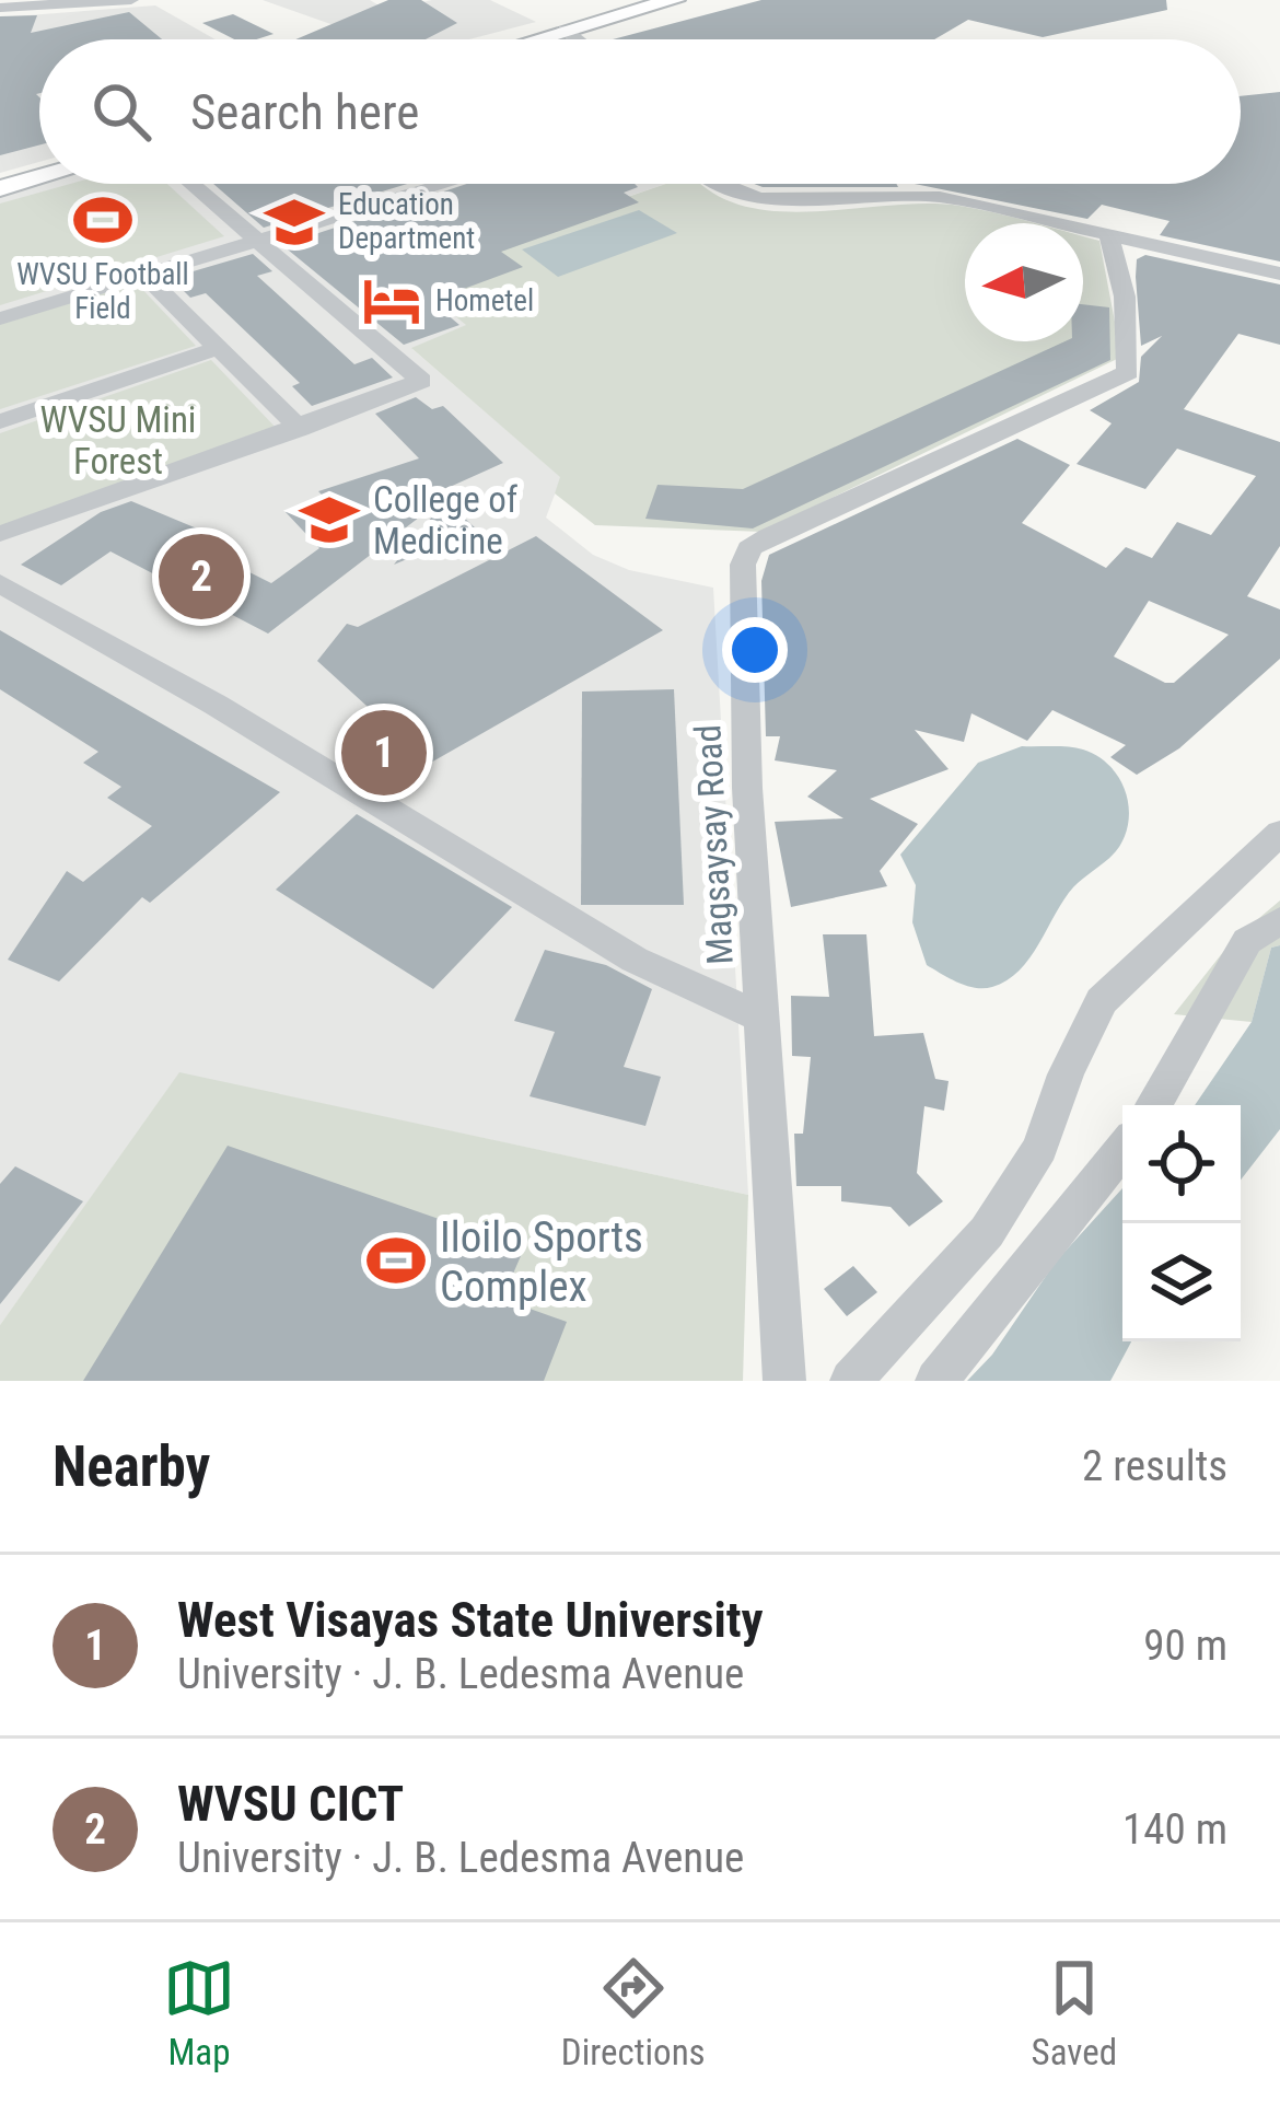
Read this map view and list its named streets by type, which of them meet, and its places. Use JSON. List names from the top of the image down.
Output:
{
  "streets": {
    "street": ["Magsaysay Road"]
  },
  "parks": ["WVSU Mini Forest"],
  "places": {
    "sports": ["WVSU Football Field", "Iloilo Sports Complex"],
    "school or university": ["Education Department", "College of Medicine"],
    "hotel": ["Hometel"]
  },
  "north": "left",
  "page": {
    "search": "Search here",
    "pins": ["2", "1"],
    "heading": ["Nearby", "2 results"],
    "list": [
      {
        "mark": "1",
        "name": "West Visayas State University",
        "note": "University · J. B. Ledesma Avenue",
        "value": "90 m"
      },
      {
        "mark": "2",
        "name": "WVSU CICT",
        "note": "University · J. B. Ledesma Avenue",
        "value": "140 m"
      }
    ],
    "nav": ["Map", "Directions", "Saved"]
  }
}
